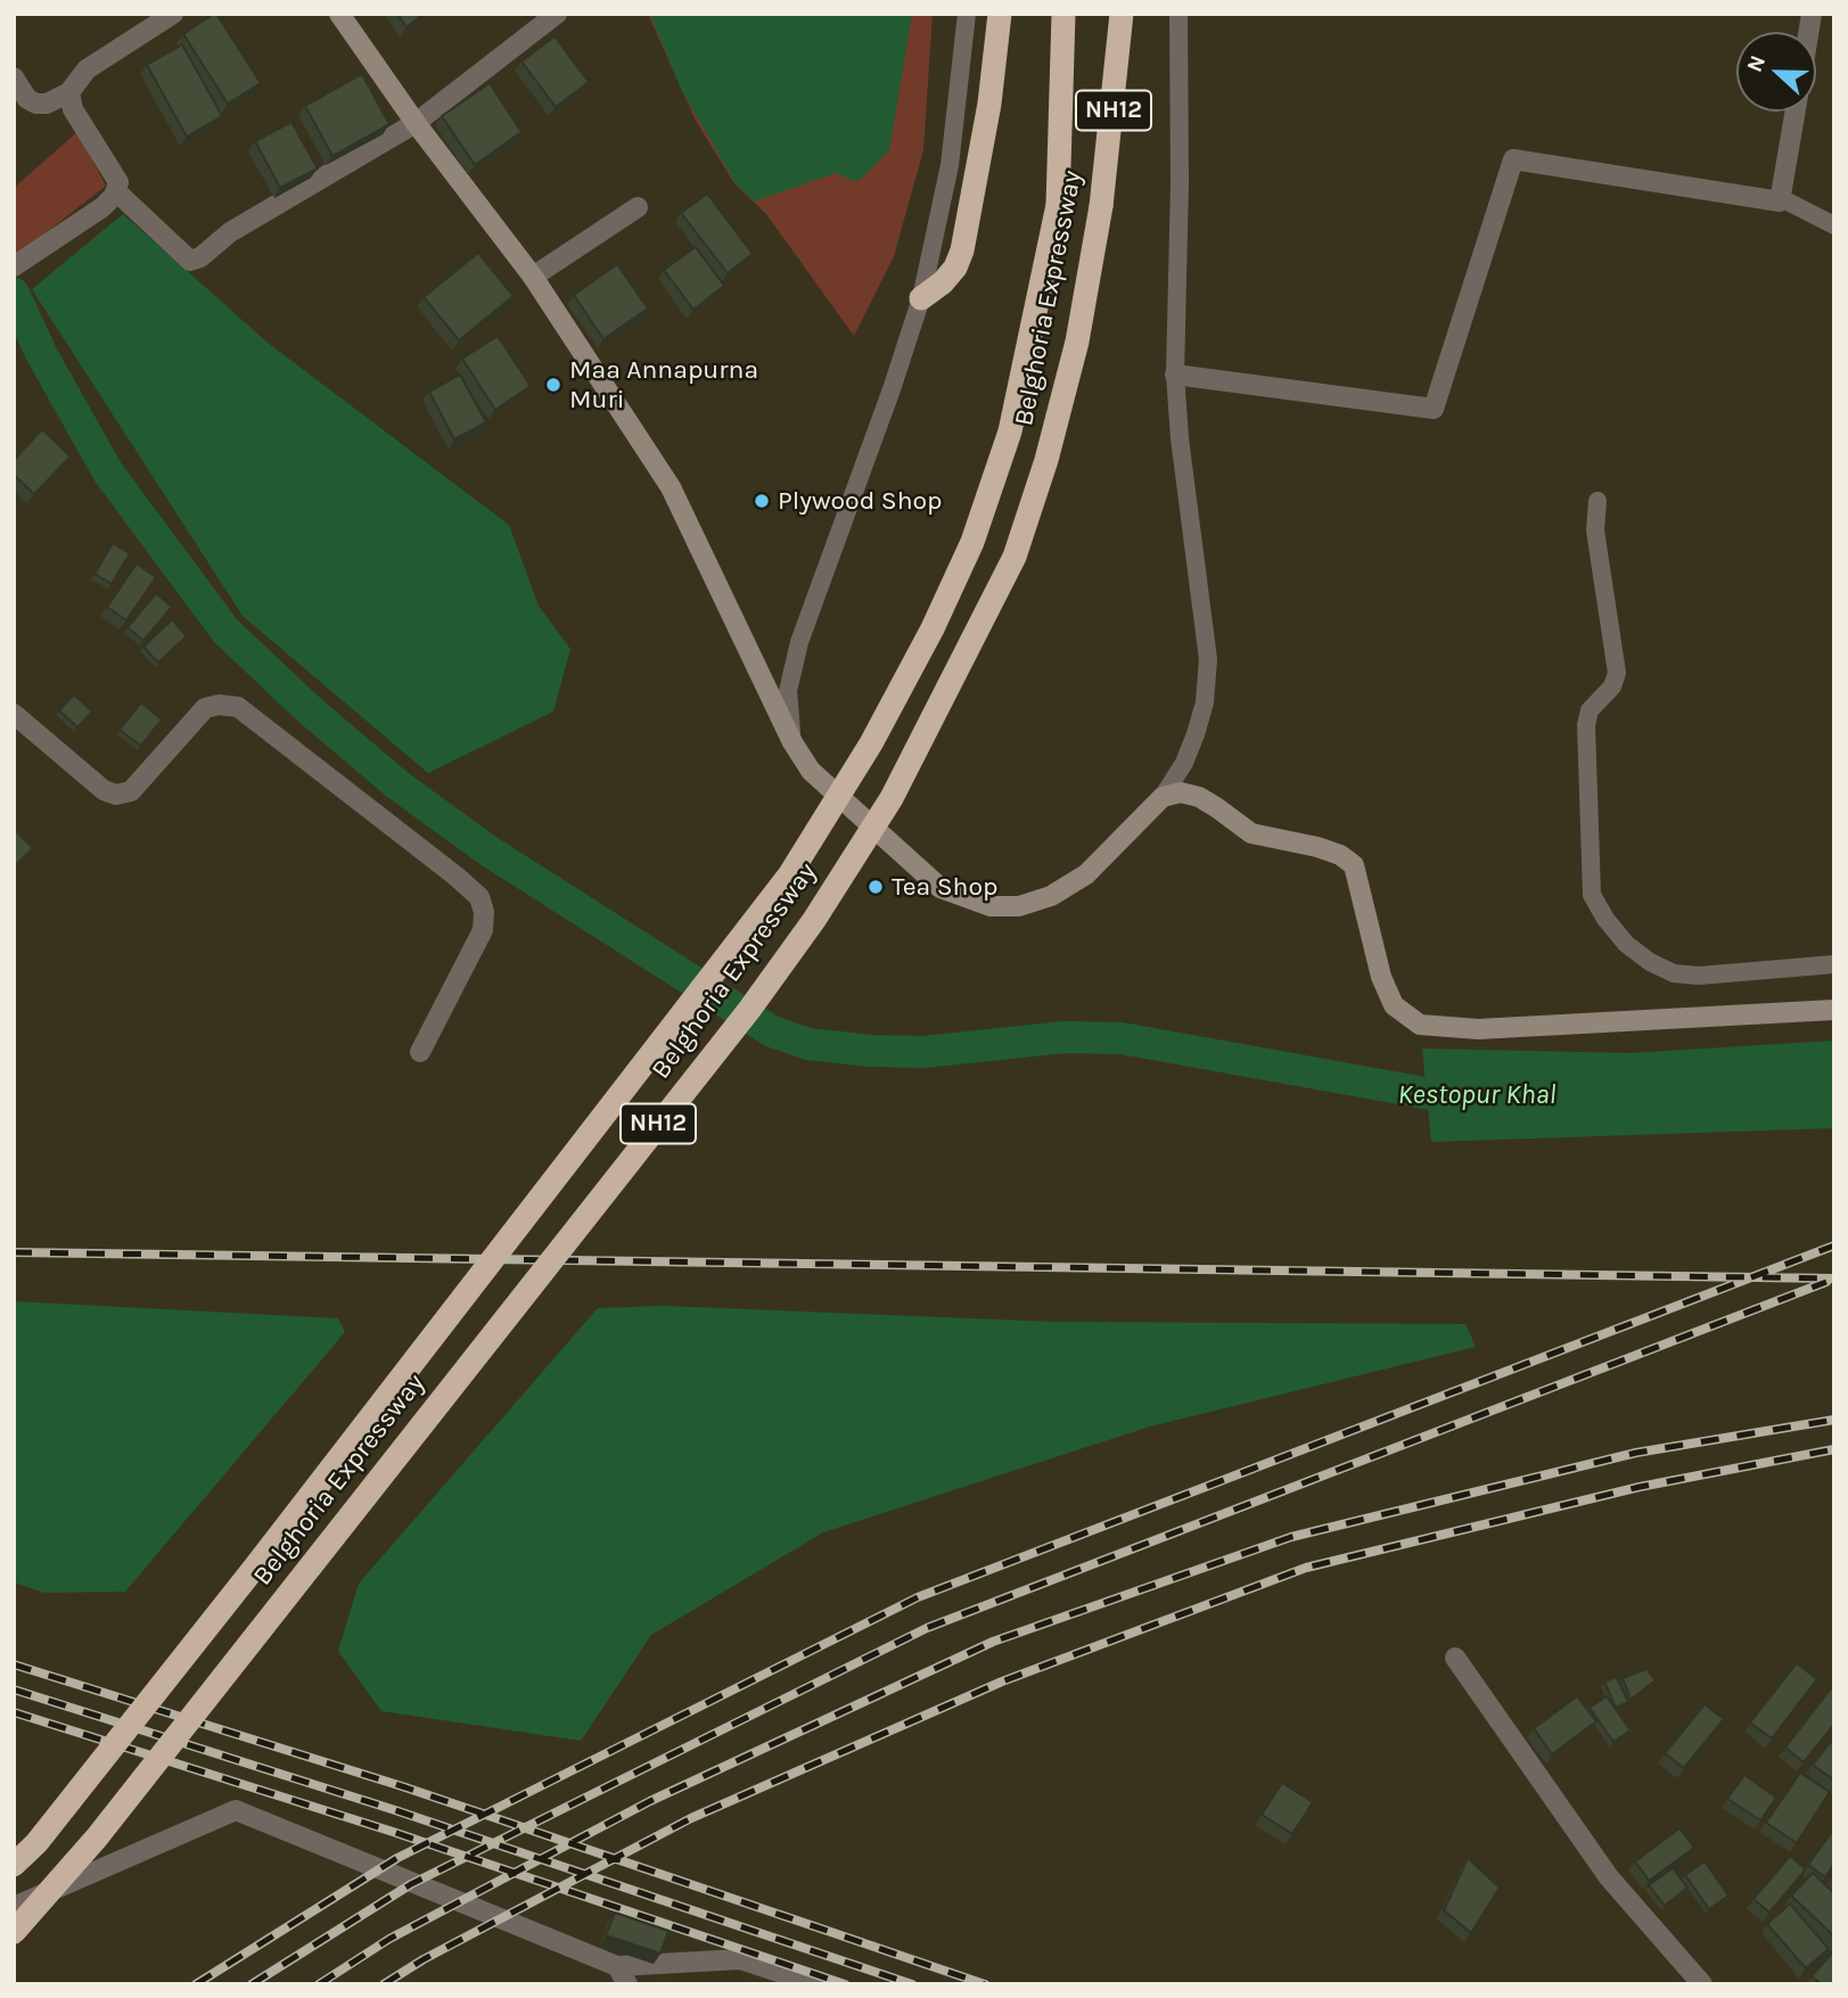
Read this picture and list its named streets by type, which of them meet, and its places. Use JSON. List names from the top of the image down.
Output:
{
  "streets": {
    "highway": ["NH12", "Belghoria Expressway"]
  },
  "water": ["Kestopur Khal"],
  "places": ["Maa Annapurna Muri", "Plywood Shop", "Tea Shop"],
  "north": "left"
}
